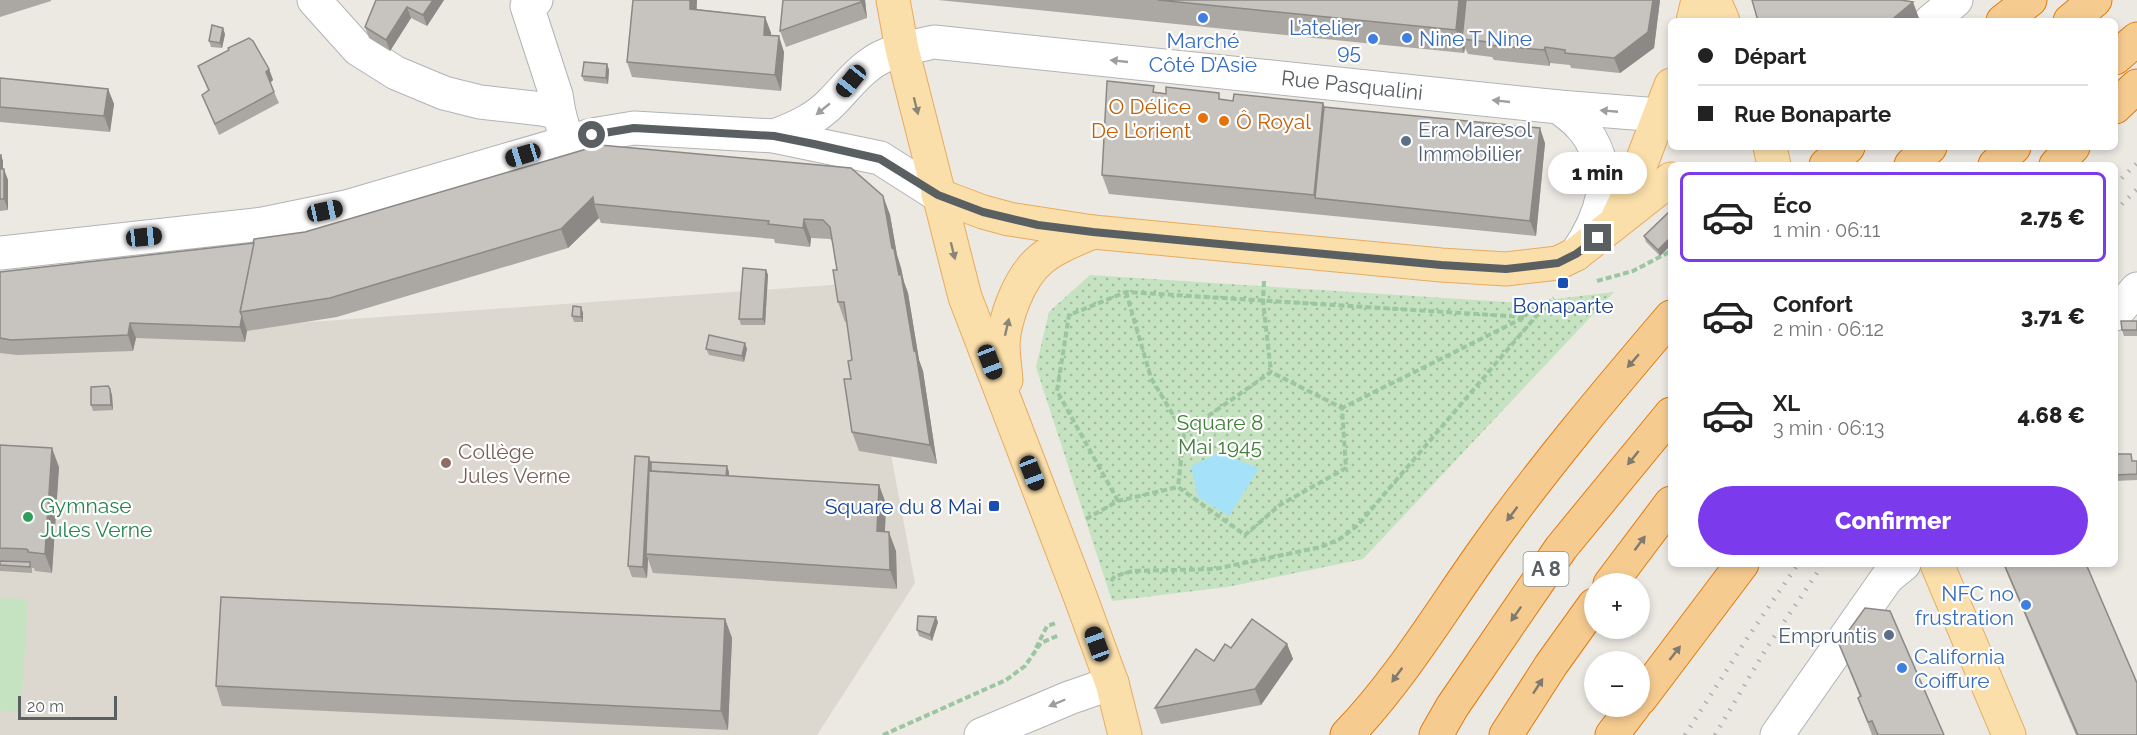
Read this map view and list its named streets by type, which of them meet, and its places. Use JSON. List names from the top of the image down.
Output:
{
  "streets": {
    "highway": ["A 8"],
    "street": ["Rue Pasqualini"]
  },
  "one_way": ["Rue Pasqualini"],
  "parks": ["Square 8 Mai 1945"],
  "places": {
    "other": [
      "Marché Côté D’Asie",
      "Nine T Nine",
      "L’atelier 95",
      "O Délice De L’orient",
      "Ô Royal",
      "Era Maresol Immobilier",
      "Collège Jules Verne",
      "Gymnase Jules Verne",
      "NFC no frustration",
      "Empruntis",
      "California Coiffure"
    ],
    "transit": ["Bonaparte", "Square du 8 Mai"]
  },
  "scale_bar": "20 m",
  "page": {
    "banner": ["Départ", "Rue Bonaparte"],
    "bubble": "1 min",
    "list": [
      {
        "name": "Éco",
        "note": "1 min · 06:11",
        "value": "2.75 €"
      },
      {
        "name": "Confort",
        "note": "2 min · 06:12",
        "value": "3.71 €"
      },
      {
        "name": "XL",
        "note": "3 min · 06:13",
        "value": "4.68 €"
      }
    ],
    "buttons": "Confirmer",
    "map_buttons": ["+", "−"],
    "scale": "20 m"
  }
}
